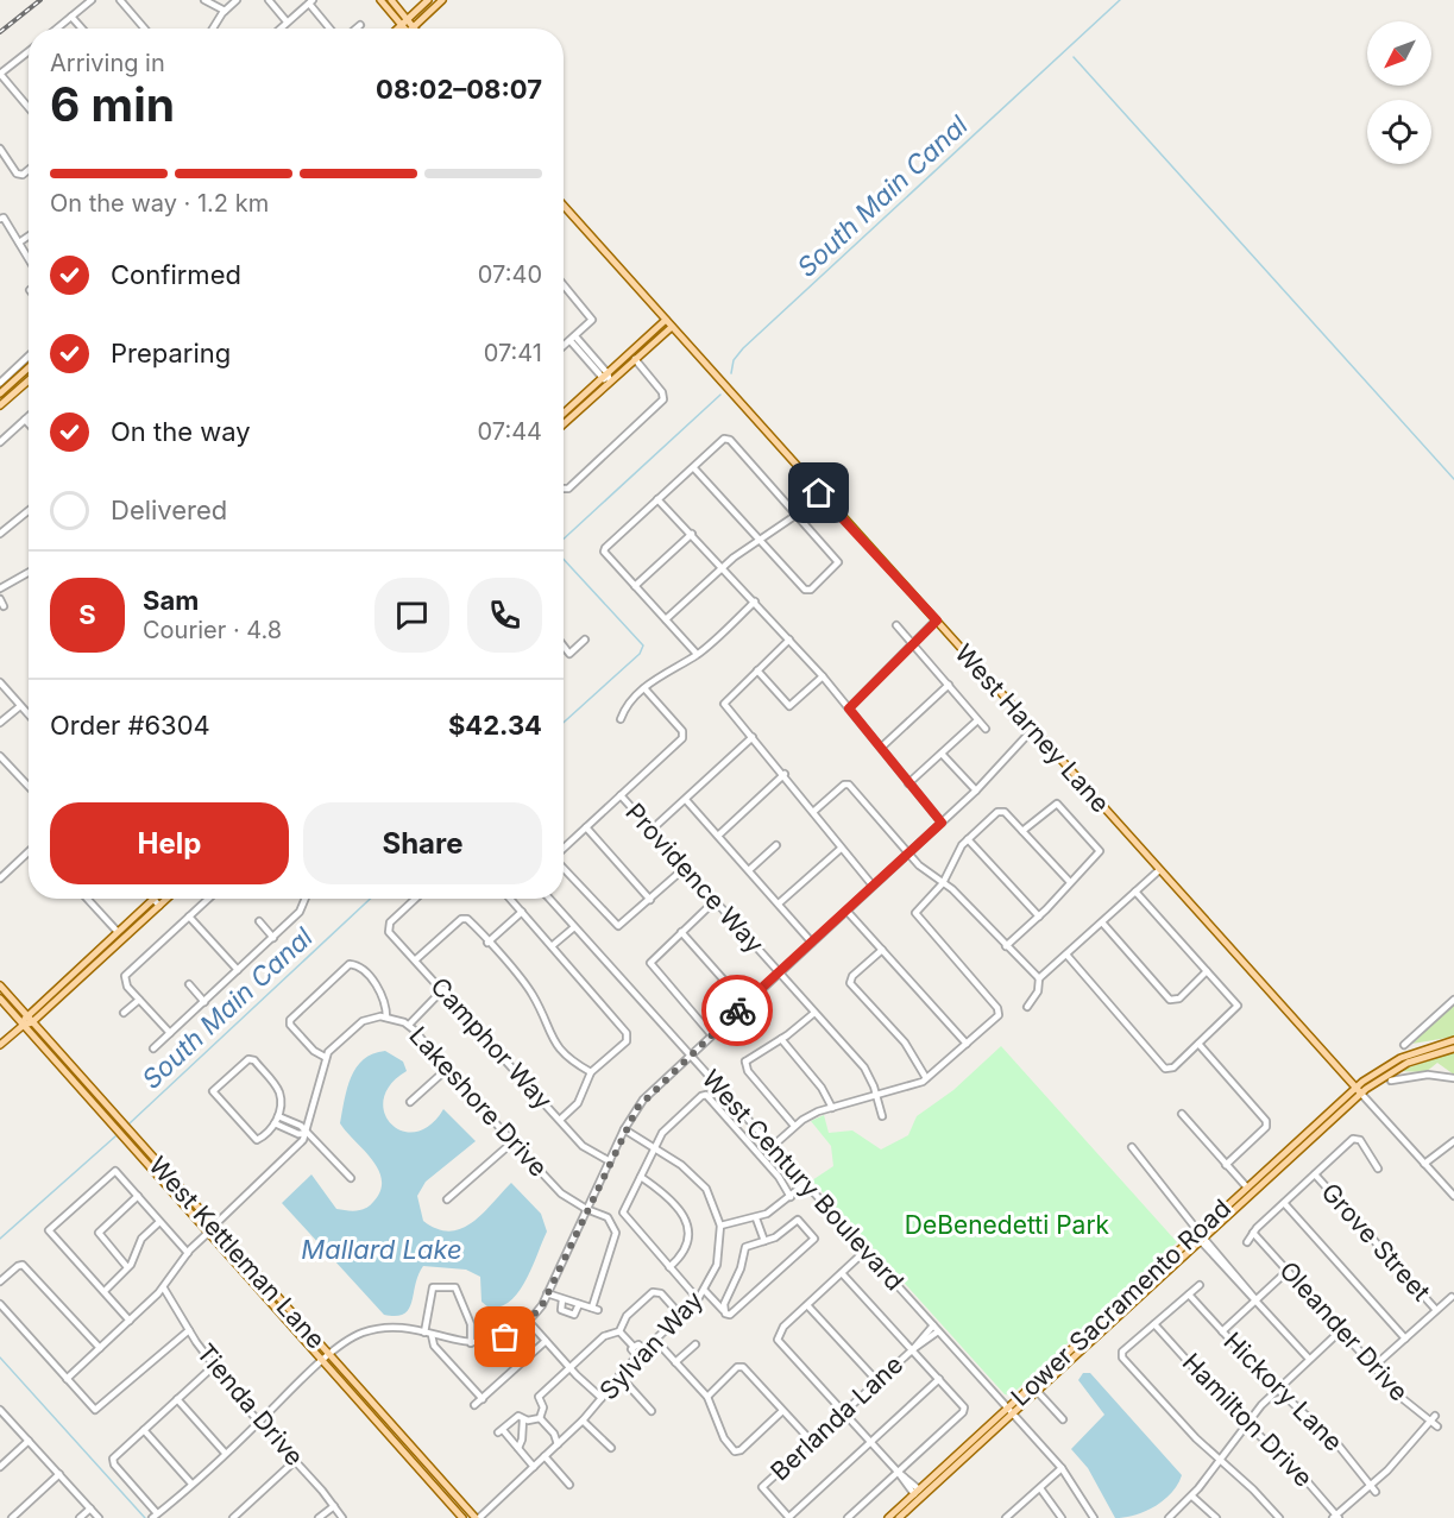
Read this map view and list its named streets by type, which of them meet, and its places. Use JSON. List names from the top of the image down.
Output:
{
  "streets": {
    "main road": ["West Harney Lane", "West Kettleman Lane", "Lower Sacramento Road"],
    "street": [
      "Providence Way",
      "Camphor Way",
      "Lakeshore Drive",
      "West Century Boulevard",
      "Grove Street",
      "Oleander Drive",
      "Sylvan Way",
      "Hickory Lane",
      "Tienda Drive",
      "Berlanda Lane",
      "Hamilton Drive"
    ]
  },
  "crossings": [
    ["West Harney Lane", "Lower Sacramento Road"],
    ["West Century Boulevard", "Lower Sacramento Road"],
    ["West Century Boulevard", "Berlanda Lane"],
    ["West Kettleman Lane", "Sylvan Way"]
  ],
  "water": ["South Main Canal", "Mallard Lake"],
  "parks": ["DeBenedetti Park"],
  "north": "bottom left",
  "page": {
    "heading": ["6 min", "Arriving in", "08:02–08:07"],
    "panel": [
      "Sam",
      "Courier · 4.8",
      "Order #6304",
      "$42.34"
    ],
    "bar": "On the way · 1.2 km",
    "list": [
      ["Confirmed", "07:40"],
      ["Preparing", "07:41"],
      ["On the way", "07:44"],
      "Delivered"
    ],
    "round": "S",
    "buttons": ["Help", "Share"]
  }
}
